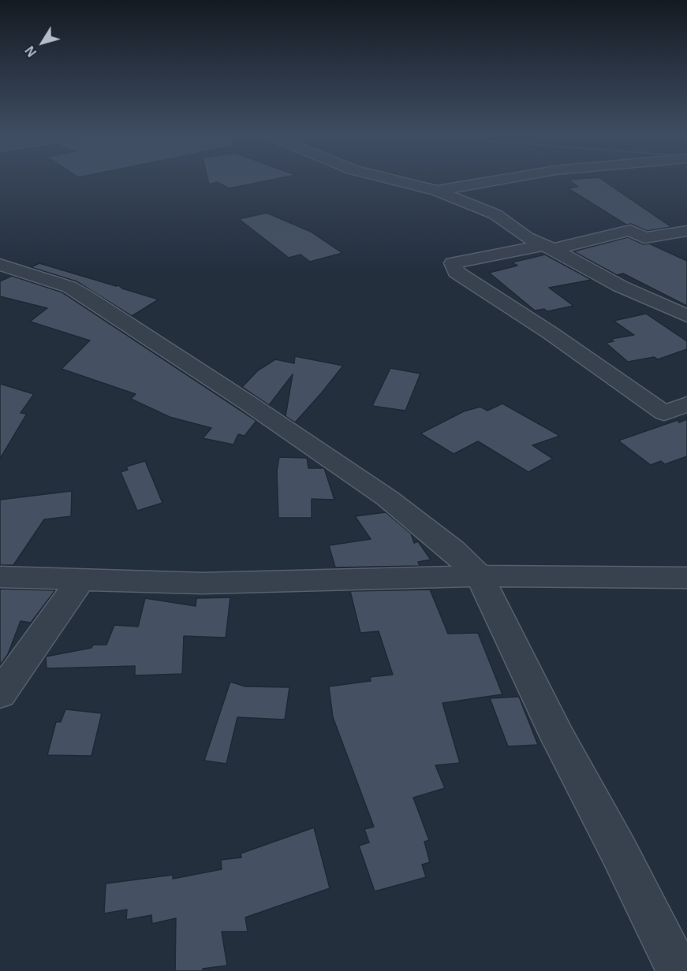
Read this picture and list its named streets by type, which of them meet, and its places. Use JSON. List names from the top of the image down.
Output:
{
  "north": "bottom left"
}
